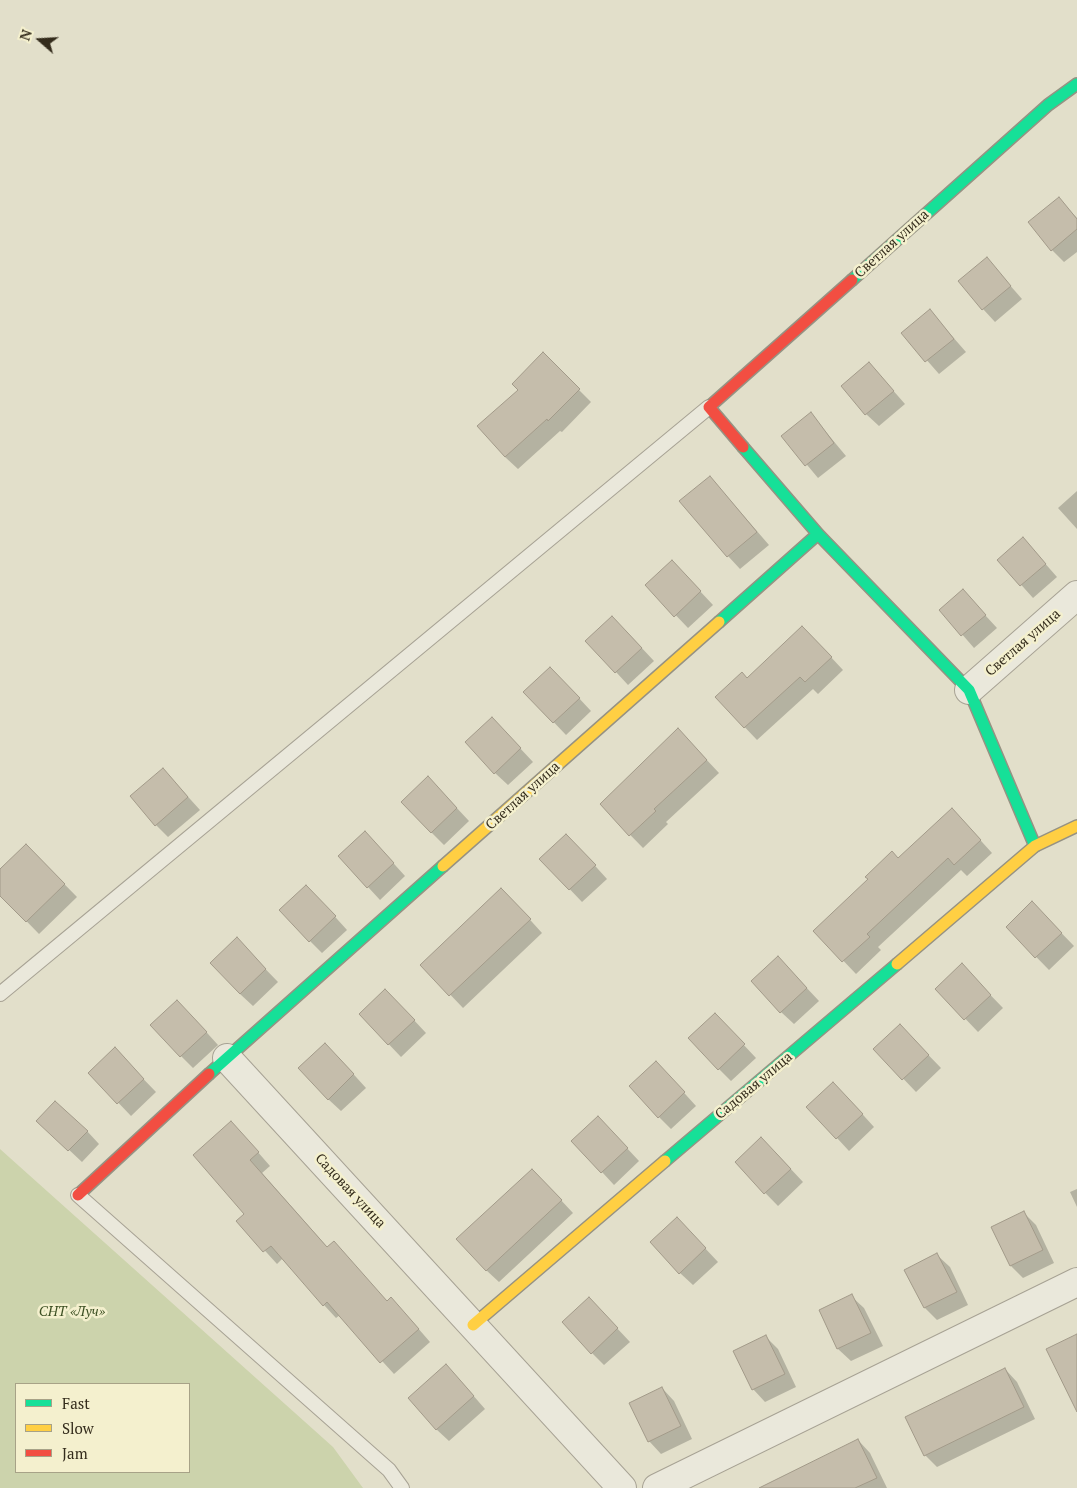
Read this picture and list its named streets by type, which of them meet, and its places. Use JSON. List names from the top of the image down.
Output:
{
  "streets": {
    "street": ["Светлая улица", "Садовая улица"]
  },
  "crossings": [
    ["Светлая улица", "Садовая улица"]
  ],
  "parks": ["СНТ «Луч»"],
  "legend": ["Fast", "Slow", "Jam"],
  "north": "left"
}
